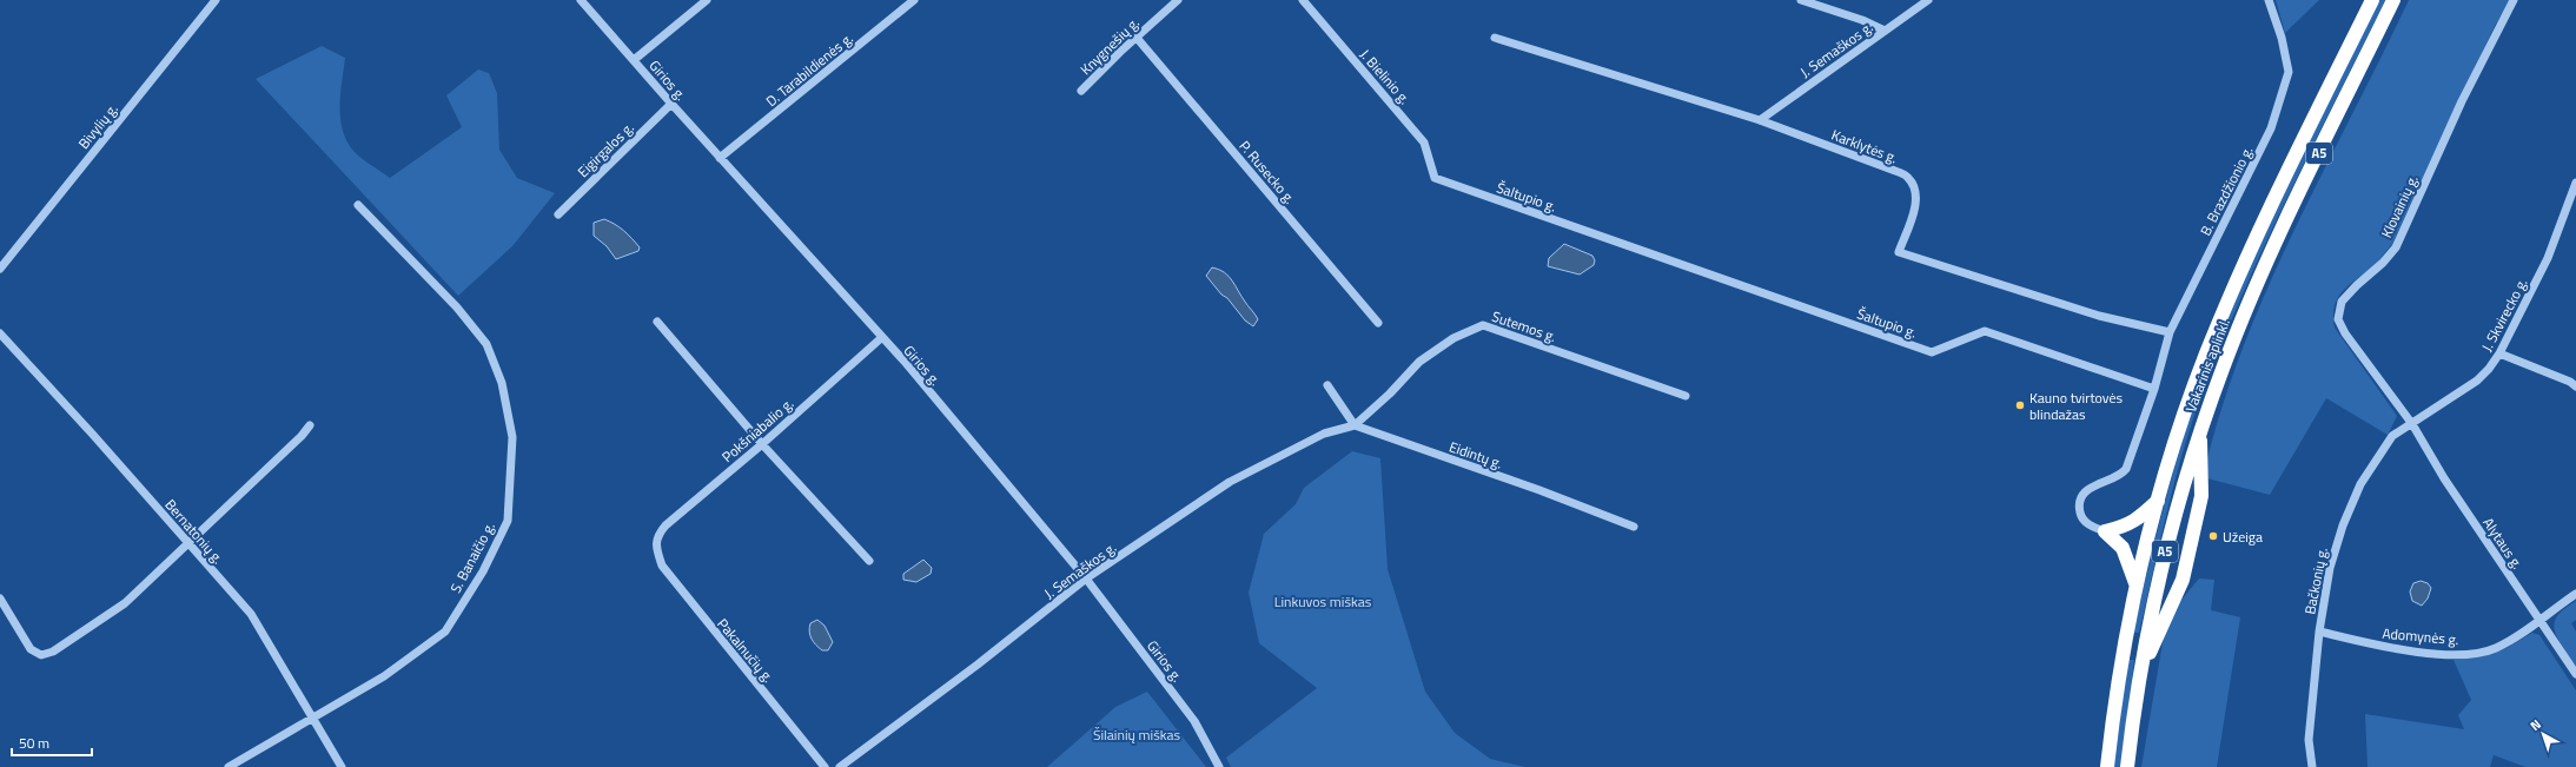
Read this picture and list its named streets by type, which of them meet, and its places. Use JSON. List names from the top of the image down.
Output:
{
  "streets": {
    "highway": ["A5", "Vakarinis aplinkl."],
    "street": [
      "Knygnešių g.",
      "J. Semaškos g.",
      "D. Tarabildienės g.",
      "J. Bielinio g.",
      "Girios g.",
      "Bivylių g.",
      "Karklytės g.",
      "Eigirgalos g.",
      "P. Rusecko g.",
      "B. Brazdžionio g.",
      "Šaltupio g.",
      "Klovainių g.",
      "J. Skvirecko g.",
      "Sutemos g.",
      "Pokšniabalio g.",
      "Eidintų g.",
      "Bernatonių g.",
      "Alytaus g.",
      "S. Banaičio g.",
      "Bačkonių g.",
      "Adomynės g.",
      "Pakalnučių g."
    ]
  },
  "crossings": [
    ["Knygnešių g.", "P. Rusecko g."],
    ["J. Semaškos g.", "Girios g."],
    ["J. Semaškos g.", "Karklytės g."],
    ["J. Semaškos g.", "Sutemos g."],
    ["J. Semaškos g.", "Eidintų g."],
    ["D. Tarabildienės g.", "Girios g."],
    ["J. Bielinio g.", "Šaltupio g."],
    ["Girios g.", "Eigirgalos g."],
    ["Girios g.", "Pokšniabalio g."],
    ["Karklytės g.", "B. Brazdžionio g."],
    ["B. Brazdžionio g.", "Šaltupio g."],
    ["Klovainių g.", "J. Skvirecko g."],
    ["Klovainių g.", "Alytaus g."],
    ["Klovainių g.", "Bačkonių g."],
    ["J. Skvirecko g.", "Alytaus g."],
    ["J. Skvirecko g.", "Bačkonių g."],
    ["Sutemos g.", "Eidintų g."],
    ["Pokšniabalio g.", "Pakalnučių g."],
    ["Bernatonių g.", "S. Banaičio g."],
    ["Alytaus g.", "Bačkonių g."],
    ["Alytaus g.", "Adomynės g."],
    ["Bačkonių g.", "Adomynės g."]
  ],
  "parks": ["Linkuvos miškas", "Šilainių miškas"],
  "places": ["Kauno tvirtovės blindažas", "Užeiga"],
  "scale_bar": "50 m",
  "north": "top left"
}
